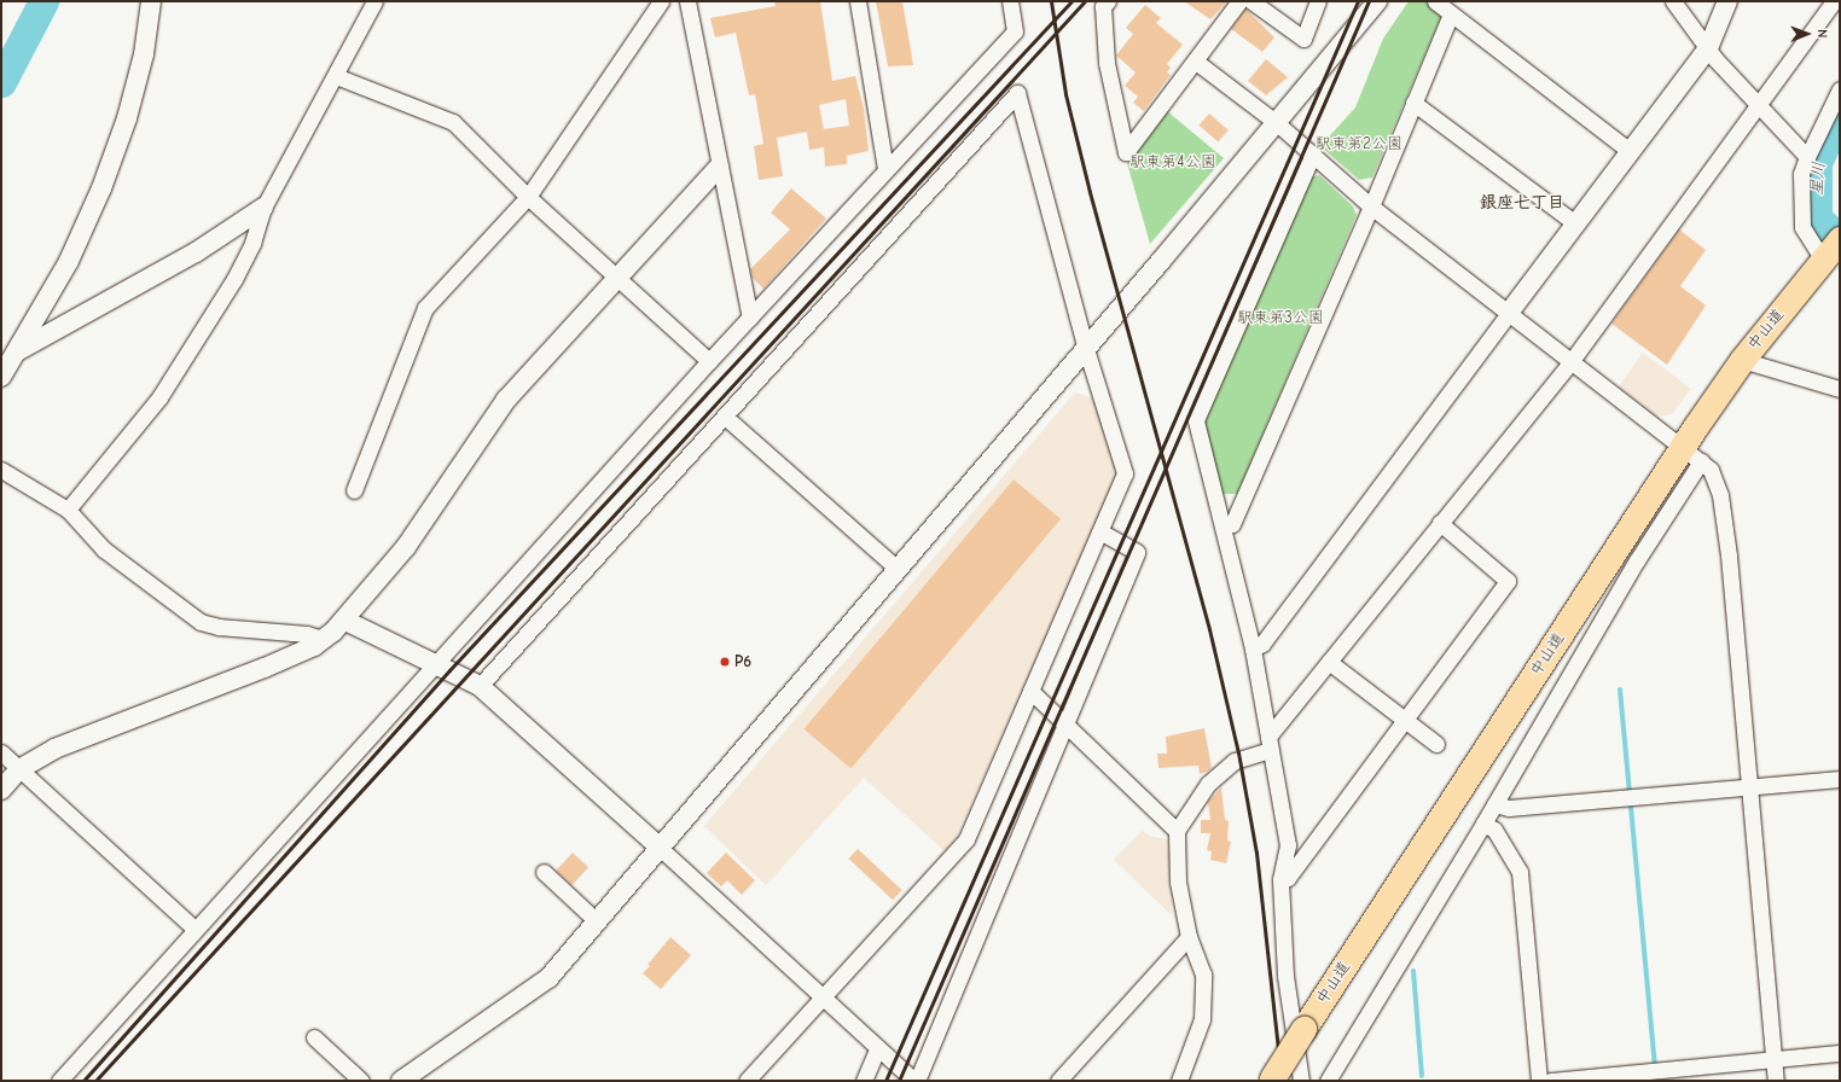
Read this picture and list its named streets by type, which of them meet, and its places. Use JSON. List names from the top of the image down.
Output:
{
  "streets": {
    "highway": ["中山道"]
  },
  "districts": ["銀座七丁目"],
  "water": ["星川"],
  "parks": ["駅東第2公園", "駅東第4公園", "駅東第3公園"],
  "places": ["P6"],
  "north": "right"
}
